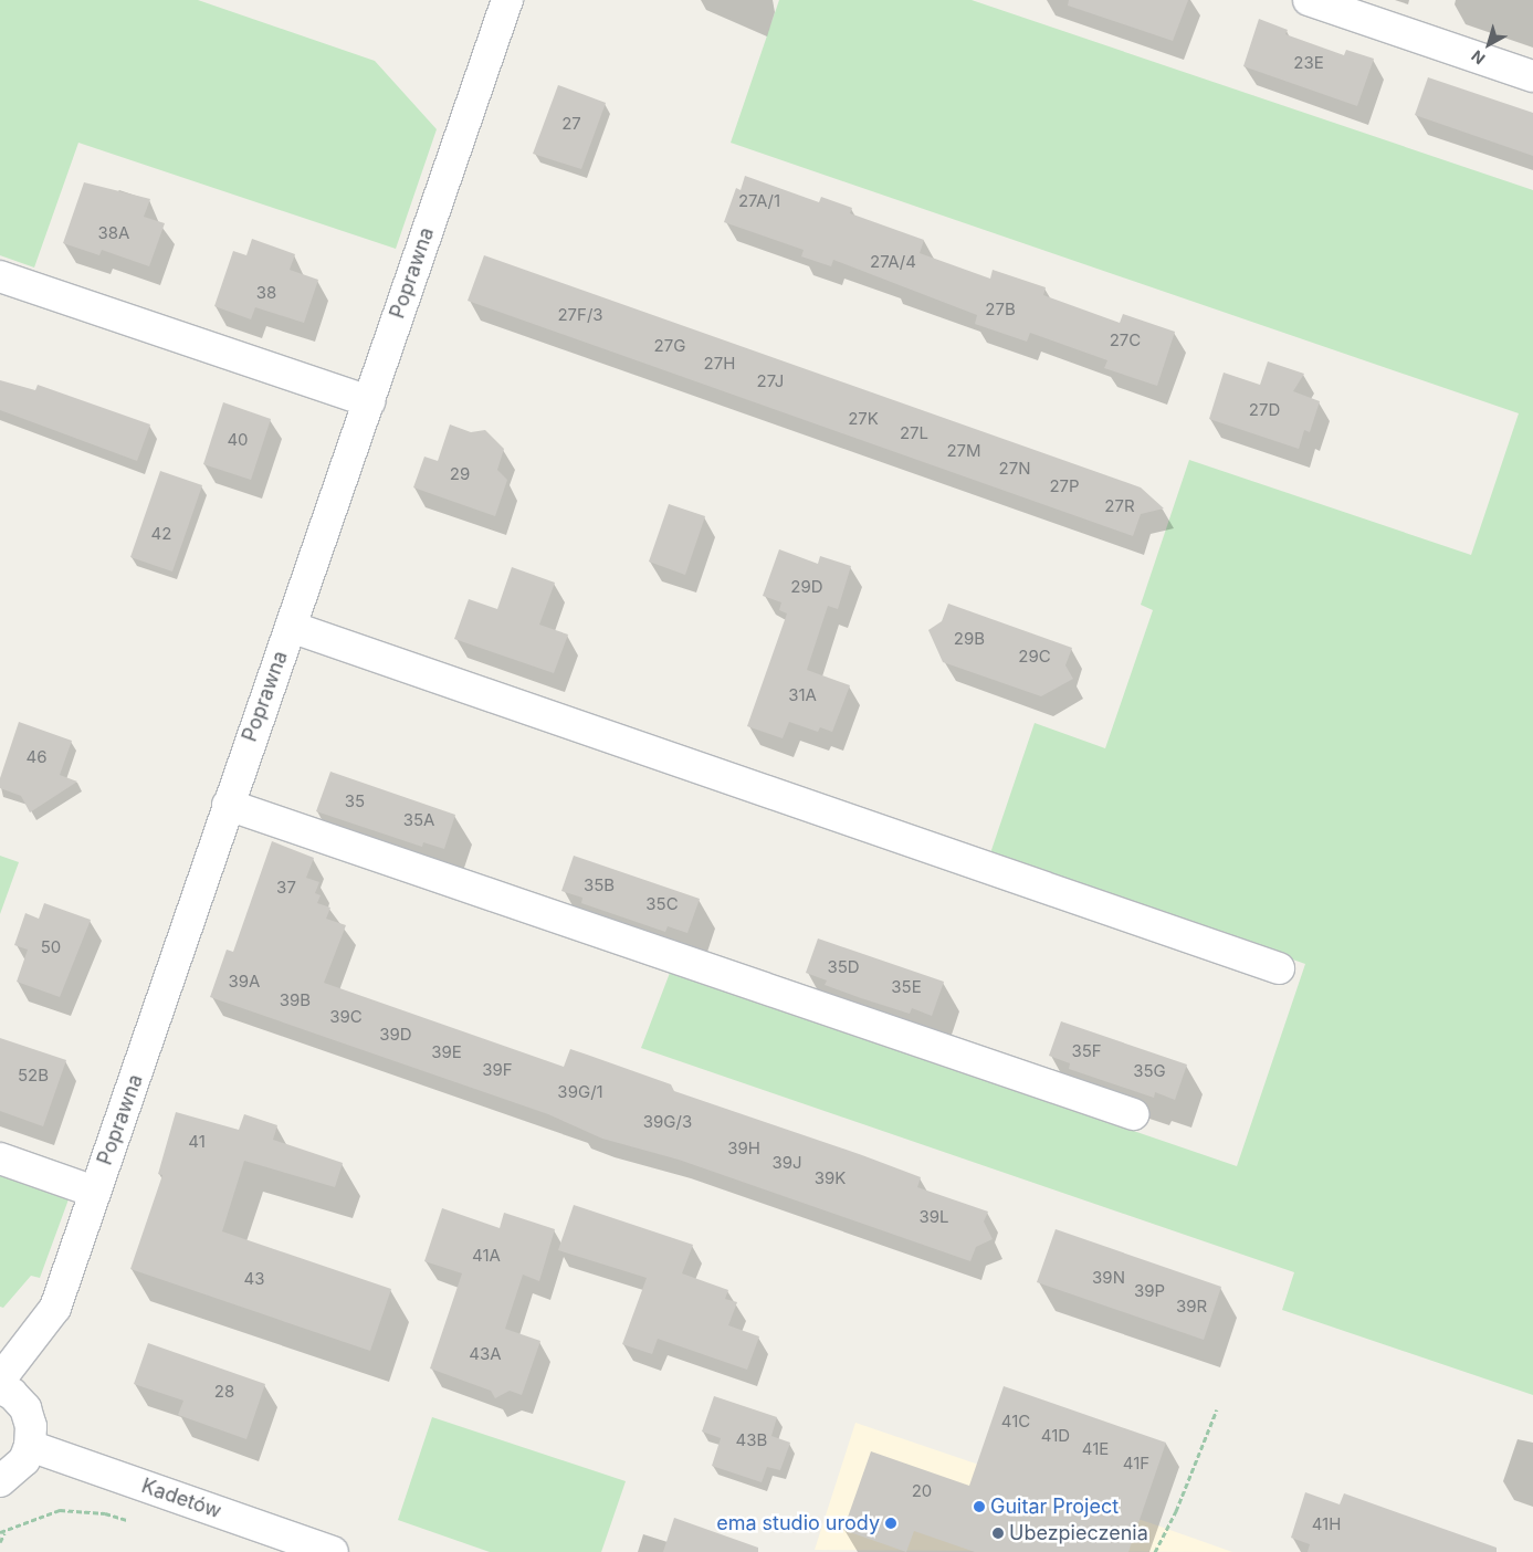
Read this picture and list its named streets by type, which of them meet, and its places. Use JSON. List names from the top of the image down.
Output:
{
  "streets": {
    "street": ["Poprawna", "Kadetów"]
  },
  "places": ["Guitar Project", "ema studio urody", "Ubezpieczenia"],
  "house_numbers": [
    "23E",
    "27",
    "27A/1",
    "38A",
    "27A/4",
    "38",
    "27B",
    "27F/3",
    "27C",
    "27G",
    "27H",
    "27J",
    "27D",
    "27K",
    "27L",
    "40",
    "27M",
    "27N",
    "29",
    "27P",
    "27R",
    "42",
    "29D",
    "29B",
    "29C",
    "31A",
    "46",
    "35",
    "35A",
    "35B",
    "37",
    "35C",
    "50",
    "35D",
    "39A",
    "35E",
    "39B",
    "39C",
    "39D",
    "35F",
    "39E",
    "39F",
    "35G",
    "52B",
    "39G/1",
    "39G/3",
    "41",
    "39H",
    "39J",
    "39K",
    "39L",
    "41A",
    "39N",
    "43",
    "39P",
    "39R",
    "43A",
    "28",
    "41C",
    "41D",
    "43B",
    "41E",
    "41F",
    "20",
    "41H"
  ],
  "north": "bottom left"
}
